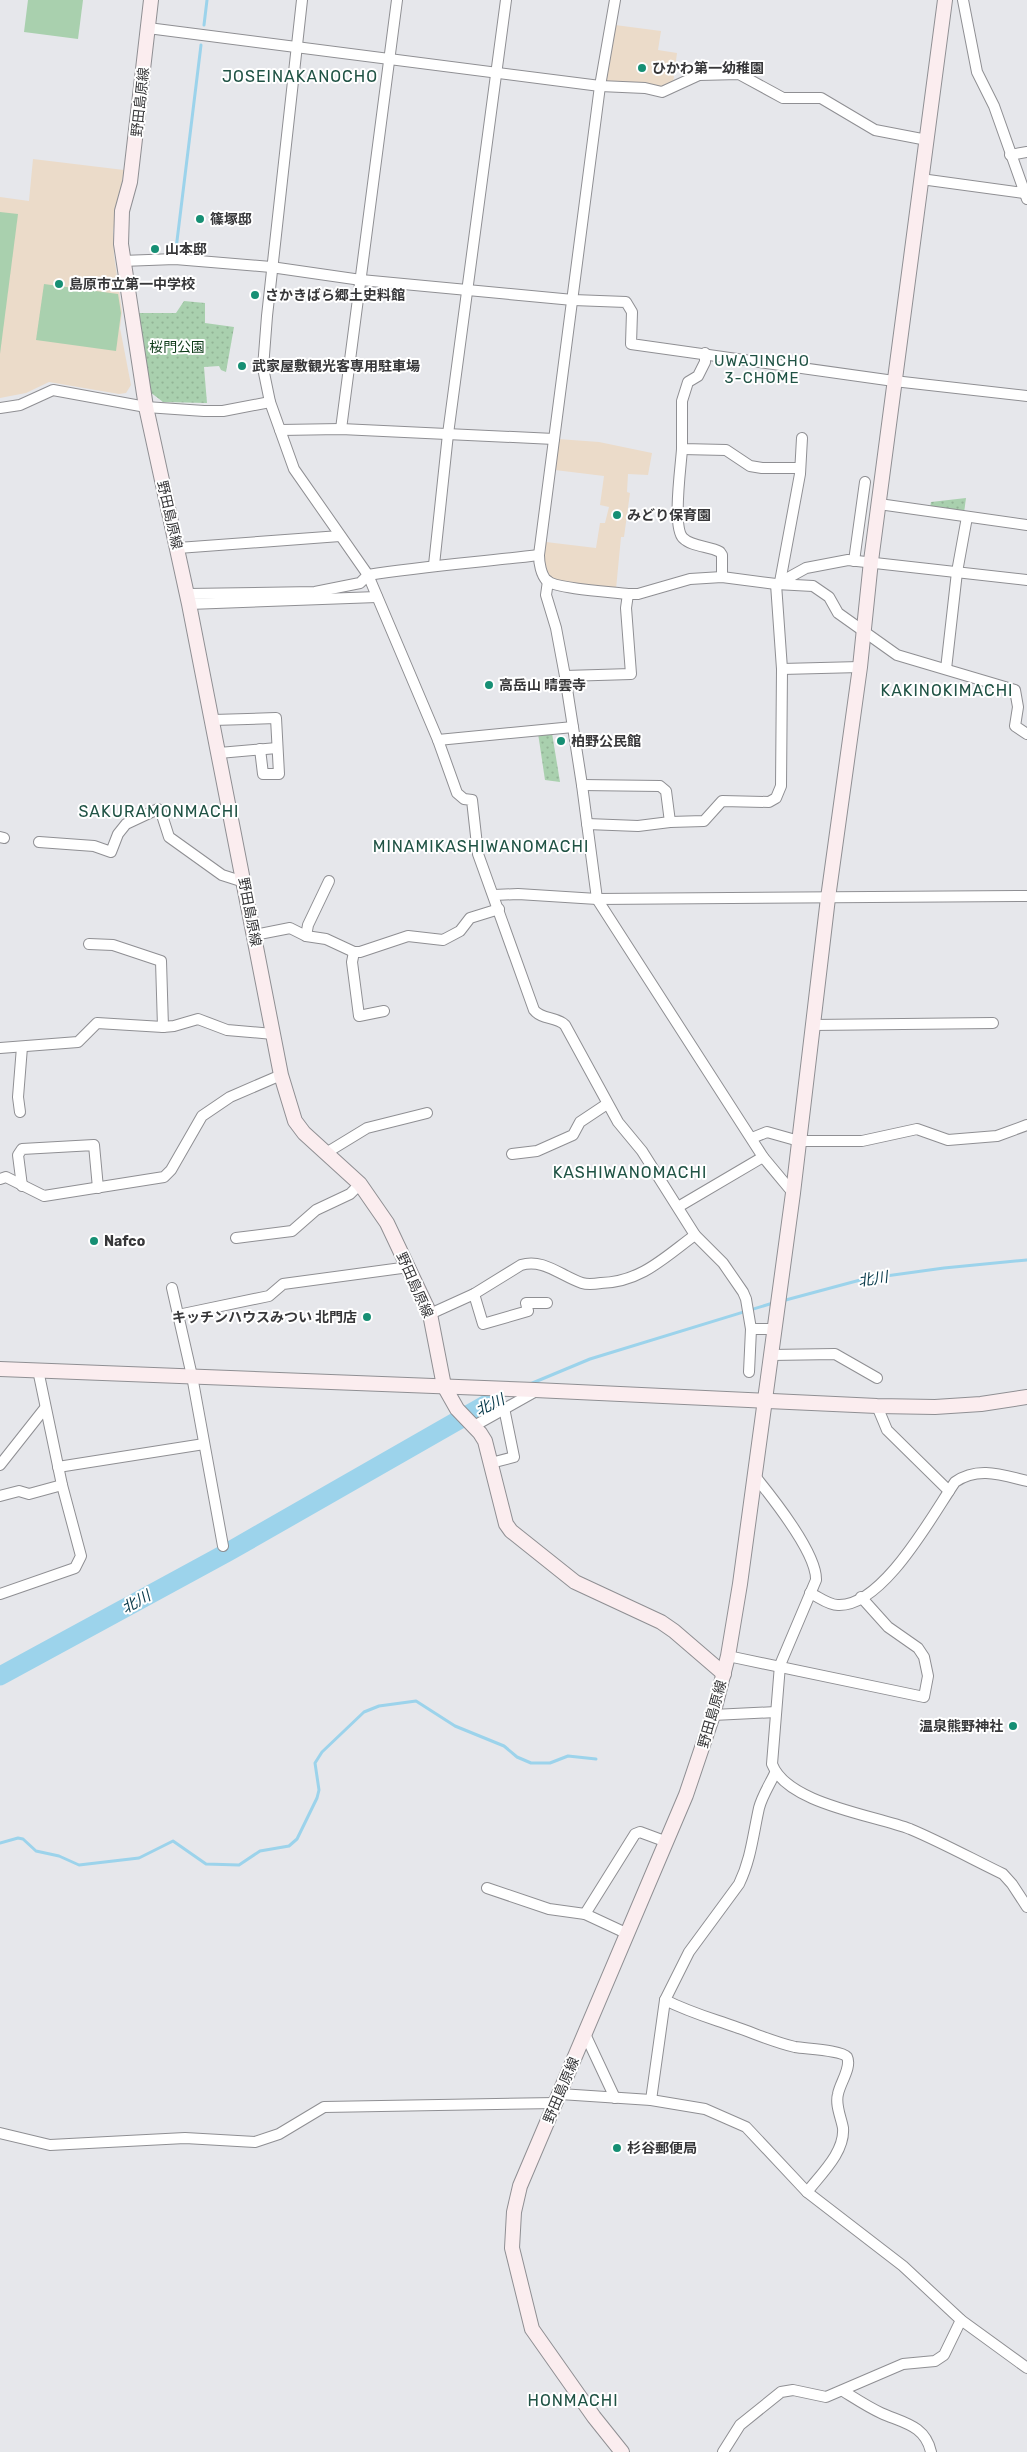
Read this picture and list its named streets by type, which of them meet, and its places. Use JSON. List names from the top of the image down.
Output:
{
  "streets": {
    "street": ["野田島原線"]
  },
  "districts": [
    "JOSEINAKANOCHO",
    "UWAJINCHO 3-CHOME",
    "KAKINOKIMACHI",
    "SAKURAMONMACHI",
    "MINAMIKASHIWANOMACHI",
    "KASHIWANOMACHI",
    "HONMACHI"
  ],
  "water": ["北川"],
  "parks": ["桜門公園"],
  "places": [
    "ひかわ第一幼稚園",
    "篠塚邸",
    "山本邸",
    "島原市立第一中学校",
    "さかきばら郷土史料館",
    "武家屋敷観光客専用駐車場",
    "みどり保育園",
    "高岳山 晴雲寺",
    "柏野公民館",
    "Nafco",
    "キッチンハウスみつい 北門店",
    "温泉熊野神社",
    "杉谷郵便局"
  ]
}
